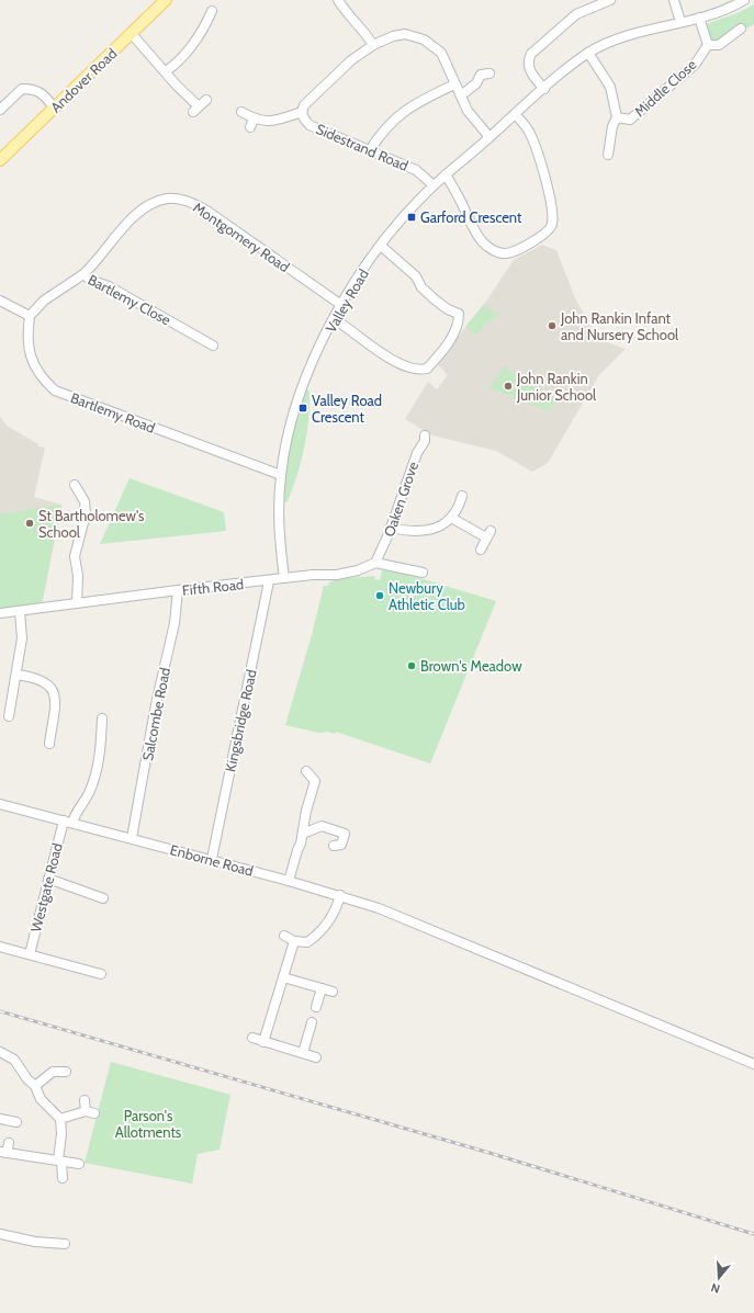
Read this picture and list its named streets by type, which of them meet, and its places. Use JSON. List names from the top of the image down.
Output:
{
  "streets": {
    "main road": ["Andover Road"],
    "street": [
      "Middle Close",
      "Sidestrand Road",
      "Montgomery Road",
      "Bartlemy Close",
      "Valley Road",
      "Bartlemy Road",
      "Oaken Grove",
      "Fifth Road",
      "Salcombe Road",
      "Kingsbridge Road",
      "Enborne Road",
      "Westgate Road"
    ]
  },
  "crossings": [
    ["Middle Close", "Valley Road"],
    ["Sidestrand Road", "Valley Road"],
    ["Montgomery Road", "Bartlemy Close"],
    ["Montgomery Road", "Valley Road"],
    ["Bartlemy Close", "Bartlemy Road"],
    ["Valley Road", "Bartlemy Road"],
    ["Valley Road", "Fifth Road"],
    ["Oaken Grove", "Fifth Road"],
    ["Fifth Road", "Salcombe Road"],
    ["Fifth Road", "Kingsbridge Road"],
    ["Salcombe Road", "Enborne Road"],
    ["Kingsbridge Road", "Enborne Road"],
    ["Enborne Road", "Westgate Road"]
  ],
  "parks": ["Parson's Allotments"],
  "places": {
    "transit": ["Garford Crescent", "Valley Road Crescent"],
    "other": [
      "John Rankin Infant and Nursery School",
      "John Rankin Junior School",
      "St Bartholomew's School",
      "Newbury Athletic Club",
      "Brown's Meadow"
    ]
  },
  "north": "bottom"
}
